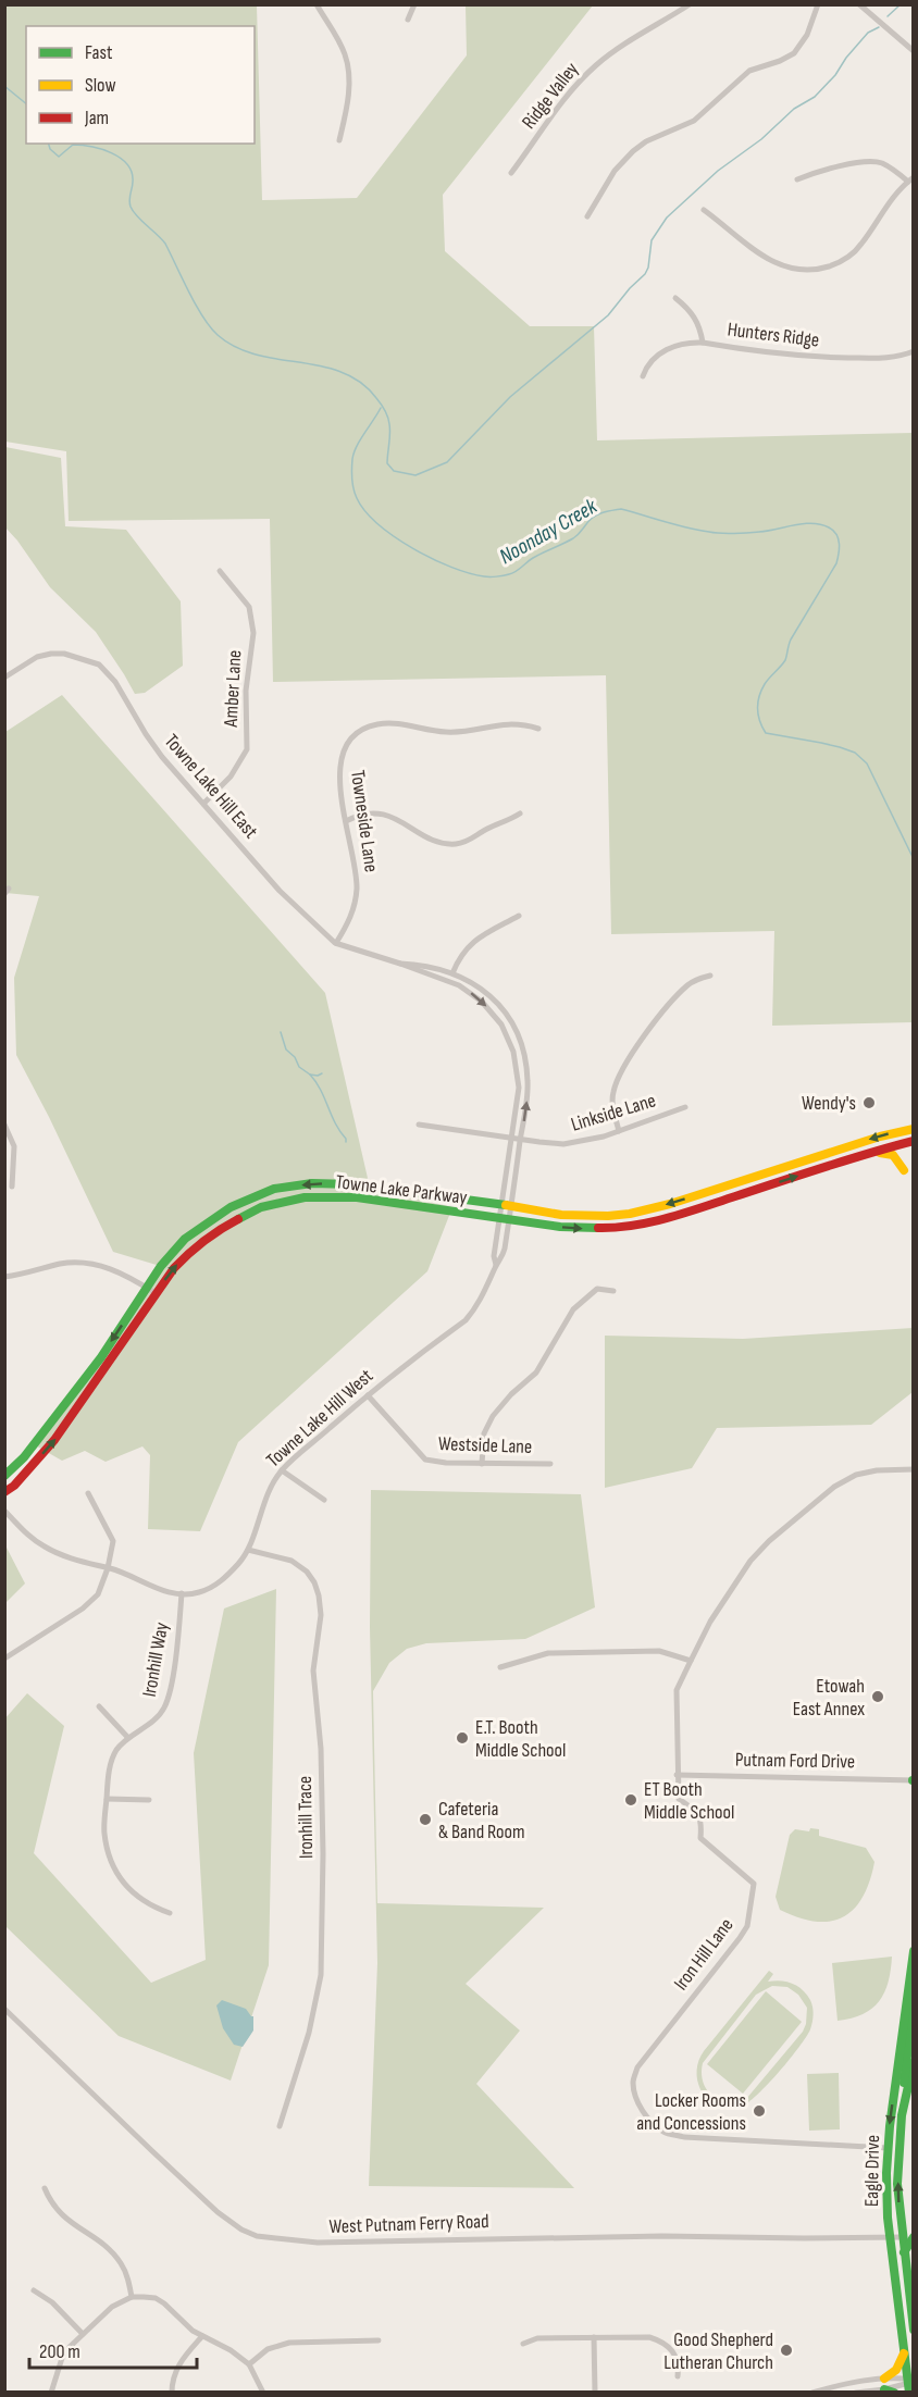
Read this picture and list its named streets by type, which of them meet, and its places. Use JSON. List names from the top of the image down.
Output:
{
  "streets": {
    "main road": ["Towne Lake Parkway", "Eagle Drive"],
    "street": [
      "Ridge Valley",
      "Hunters Ridge",
      "Amber Lane",
      "Towne Lake Hill East",
      "Towneside Lane",
      "Linkside Lane",
      "Towne Lake Hill West",
      "Westside Lane",
      "Ironhill Way",
      "Putnam Ford Drive",
      "Ironhill Trace",
      "Iron Hill Lane",
      "West Putnam Ferry Road"
    ]
  },
  "crossings": [
    ["Amber Lane", "Towne Lake Hill East"],
    ["Towne Lake Hill East", "Towneside Lane"],
    ["Towne Lake Hill East", "Linkside Lane"],
    ["Towne Lake Hill East", "Towne Lake Parkway"],
    ["Towne Lake Hill East", "Towne Lake Hill West"],
    ["Towne Lake Parkway", "Towne Lake Hill West"],
    ["Towne Lake Hill West", "Westside Lane"],
    ["Towne Lake Hill West", "Ironhill Way"],
    ["Towne Lake Hill West", "Ironhill Trace"],
    ["Putnam Ford Drive", "Iron Hill Lane"],
    ["Iron Hill Lane", "Eagle Drive"],
    ["Eagle Drive", "West Putnam Ferry Road"]
  ],
  "water": ["Noonday Creek"],
  "places": [
    "Wendy's",
    "Etowah East Annex",
    "E.T. Booth Middle School",
    "ET Booth Middle School",
    "Cafeteria & Band Room",
    "Locker Rooms and Concessions",
    "Good Shepherd Lutheran Church"
  ],
  "legend": ["Fast", "Slow", "Jam"],
  "scale_bar": "200 m"
}
